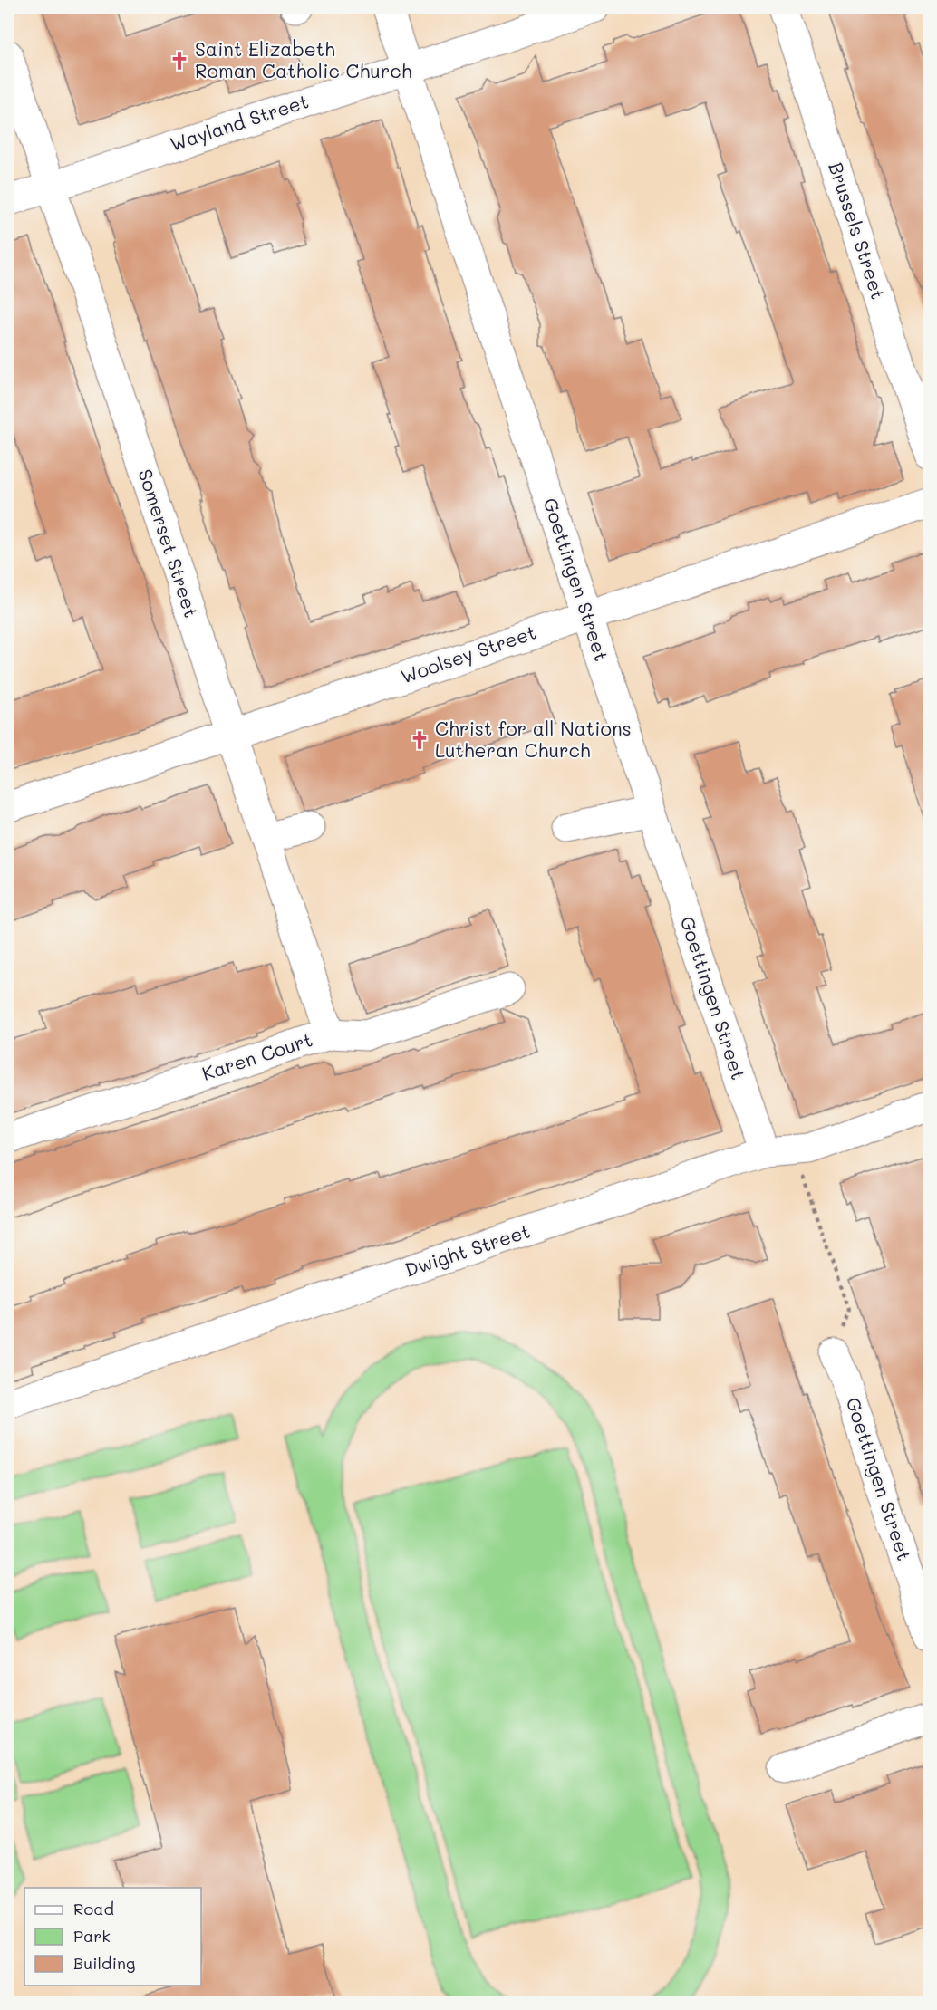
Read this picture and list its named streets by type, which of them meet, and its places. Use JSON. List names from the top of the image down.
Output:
{
  "streets": {
    "street": [
      "Wayland Street",
      "Brussels Street",
      "Somerset Street",
      "Goettingen Street",
      "Woolsey Street",
      "Karen Court",
      "Dwight Street"
    ]
  },
  "crossings": [
    ["Wayland Street", "Somerset Street"],
    ["Wayland Street", "Goettingen Street"],
    ["Somerset Street", "Woolsey Street"],
    ["Somerset Street", "Karen Court"],
    ["Goettingen Street", "Woolsey Street"],
    ["Goettingen Street", "Dwight Street"]
  ],
  "places": {
    "church": ["Saint Elizabeth Roman Catholic Church", "Christ for all Nations Lutheran Church"]
  },
  "legend": ["Road", "Park", "Building"]
}
